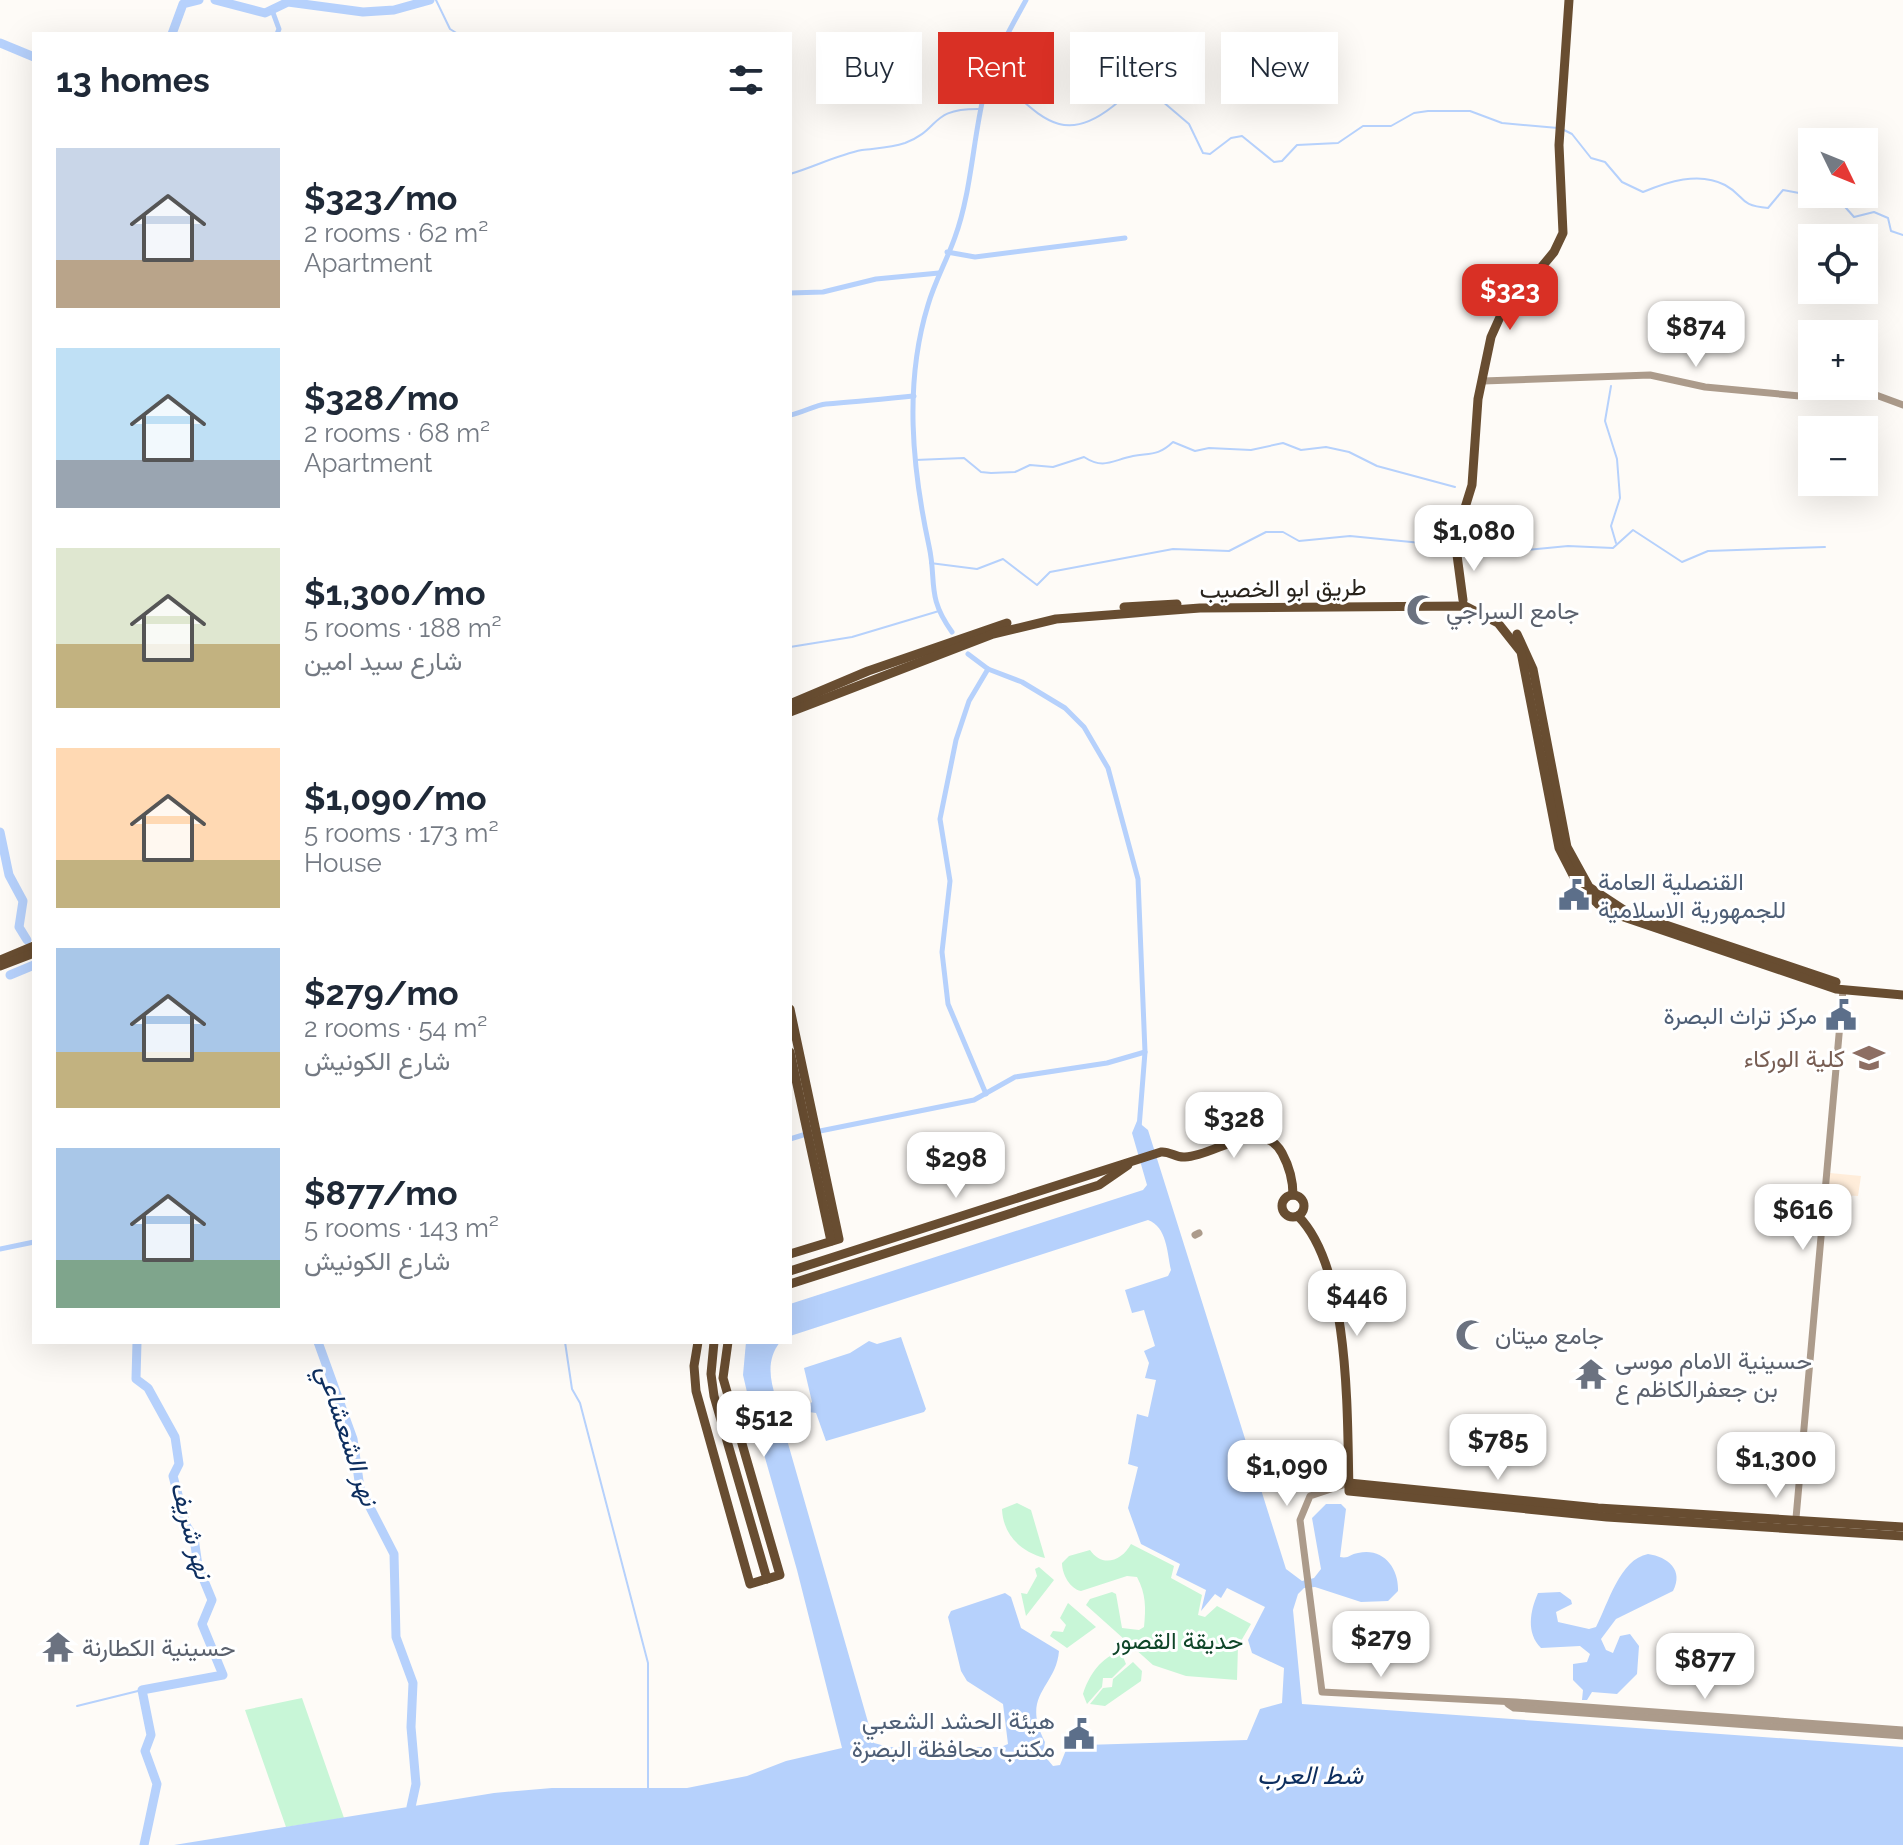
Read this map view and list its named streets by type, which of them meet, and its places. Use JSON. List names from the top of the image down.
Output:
{
  "streets": {
    "main road": ["طريق ابو الخصيب"]
  },
  "water": ["نهر الشعشاعي", "نهر شريف", "شط العرب"],
  "parks": ["حديقة القصور"],
  "places": {
    "mosque": ["جامع السراجي", "جامع ميتان"],
    "public building": ["القنصلية العامة للجمهورية الاسلامية", "مركز تراث البصرة", "هيئة الحشد الشعبي مكتب محافظة البصرة"],
    "school or university": ["كلية الوركاء"],
    "temple": ["حسينية الامام موسى بن جعفرالكاظم ع", "حسينية الكطارنة"]
  },
  "north": "bottom right",
  "page": {
    "chip": [
      "Buy",
      "Rent",
      "Filters",
      "New"
    ],
    "heading": "13 homes",
    "map_buttons": ["+", "−"],
    "list": [
      {
        "name": "$323/mo",
        "note": "2 rooms · 62 m² · Apartment"
      },
      {
        "name": "$328/mo",
        "note": "2 rooms · 68 m² · Apartment"
      },
      {
        "name": "$1,300/mo",
        "note": "5 rooms · 188 m² · شارع سيد امين"
      },
      {
        "name": "$1,090/mo",
        "note": "5 rooms · 173 m² · House"
      },
      {
        "name": "$279/mo",
        "note": "2 rooms · 54 m² · شارع الكونيش"
      },
      {
        "name": "$877/mo",
        "note": "5 rooms · 143 m² · شارع الكونيش"
      }
    ],
    "price": [
      "$323",
      "$874",
      "$1,080",
      "$328",
      "$298",
      "$616",
      "$446",
      "$512",
      "$785",
      "$1,300",
      "$1,090",
      "$279",
      "$877"
    ]
  }
}
